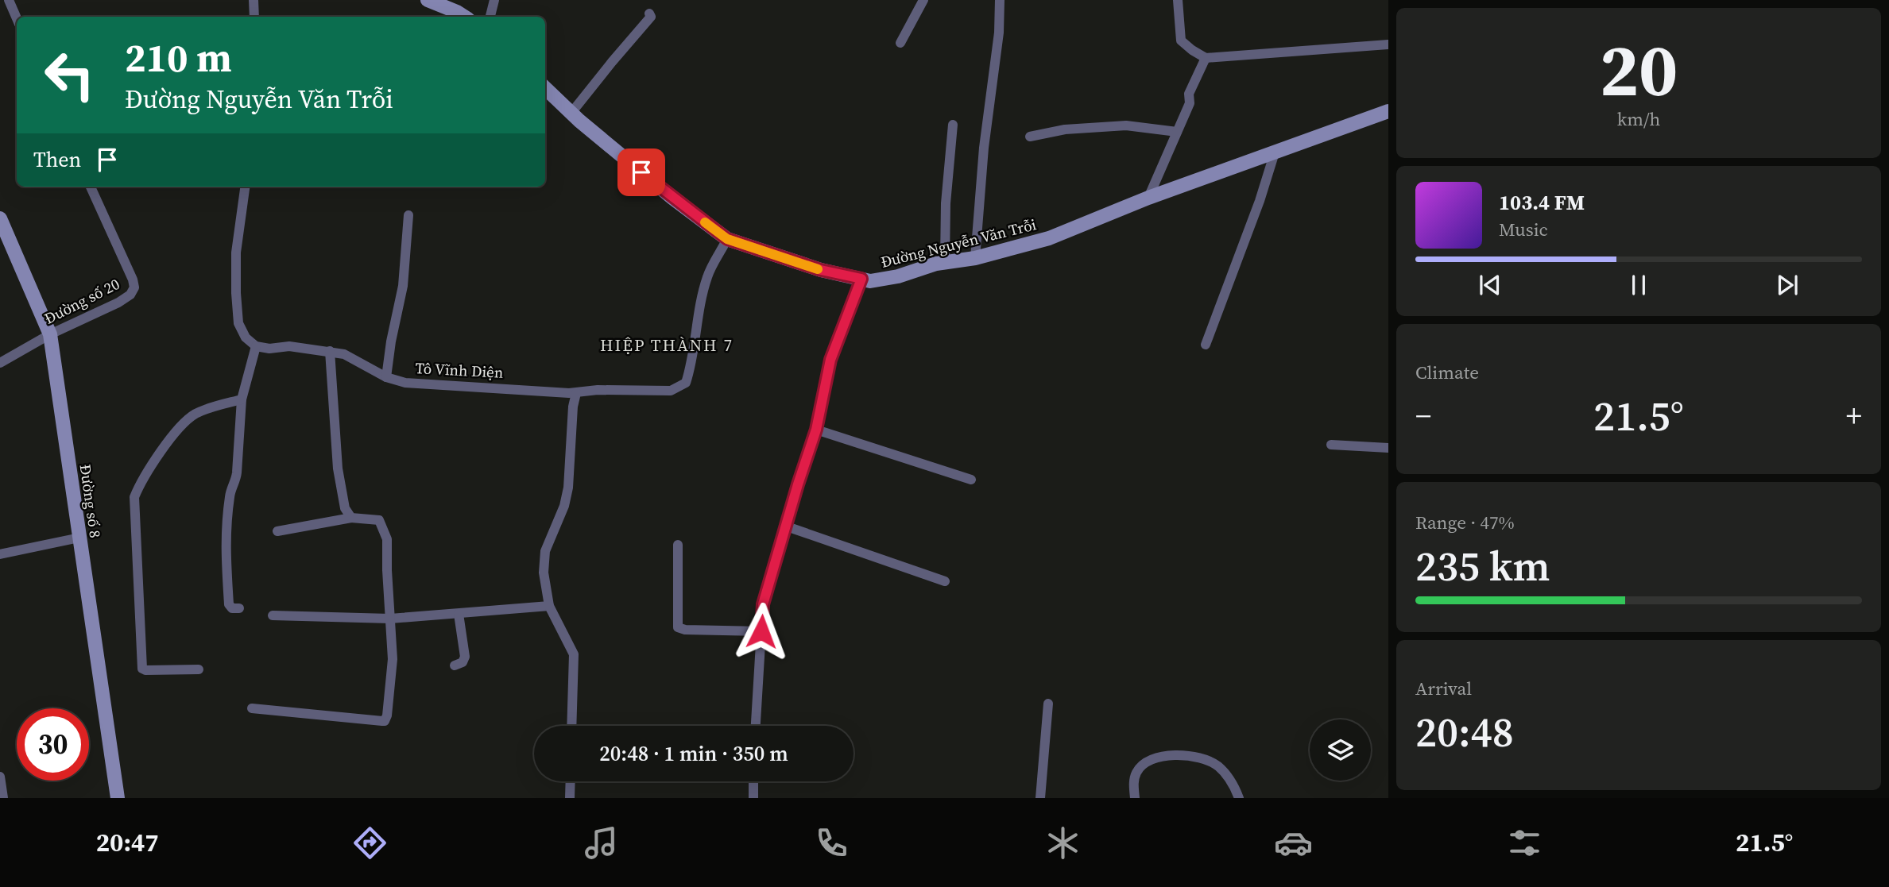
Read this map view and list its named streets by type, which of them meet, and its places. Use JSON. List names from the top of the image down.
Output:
{
  "streets": {
    "street": [
      "Đường Nguyễn Văn Trỗi",
      "Đường số 20",
      "Tô Vĩnh Diện",
      "Đường số 8"
    ]
  },
  "crossings": [
    ["Đường Nguyễn Văn Trỗi", "Tô Vĩnh Diện"],
    ["Đường số 20", "Đường số 8"]
  ],
  "districts": ["HIỆP THÀNH 7"],
  "page": {
    "tile": [
      ["20", "km/h"],
      "Climate",
      ["Range · 47%", "235 km"],
      ["Arrival", "20:48"]
    ],
    "turn": ["210 m", "Đường Nguyễn Văn Trỗi"],
    "then": "Then",
    "song": ["103.4 FM", "Music"],
    "heat": ["−", "21.5°", "+"],
    "limit": "30",
    "trip": "20:48 · 1 min · 350 m",
    "tabs": ["20:47", "21.5°"]
  }
}
